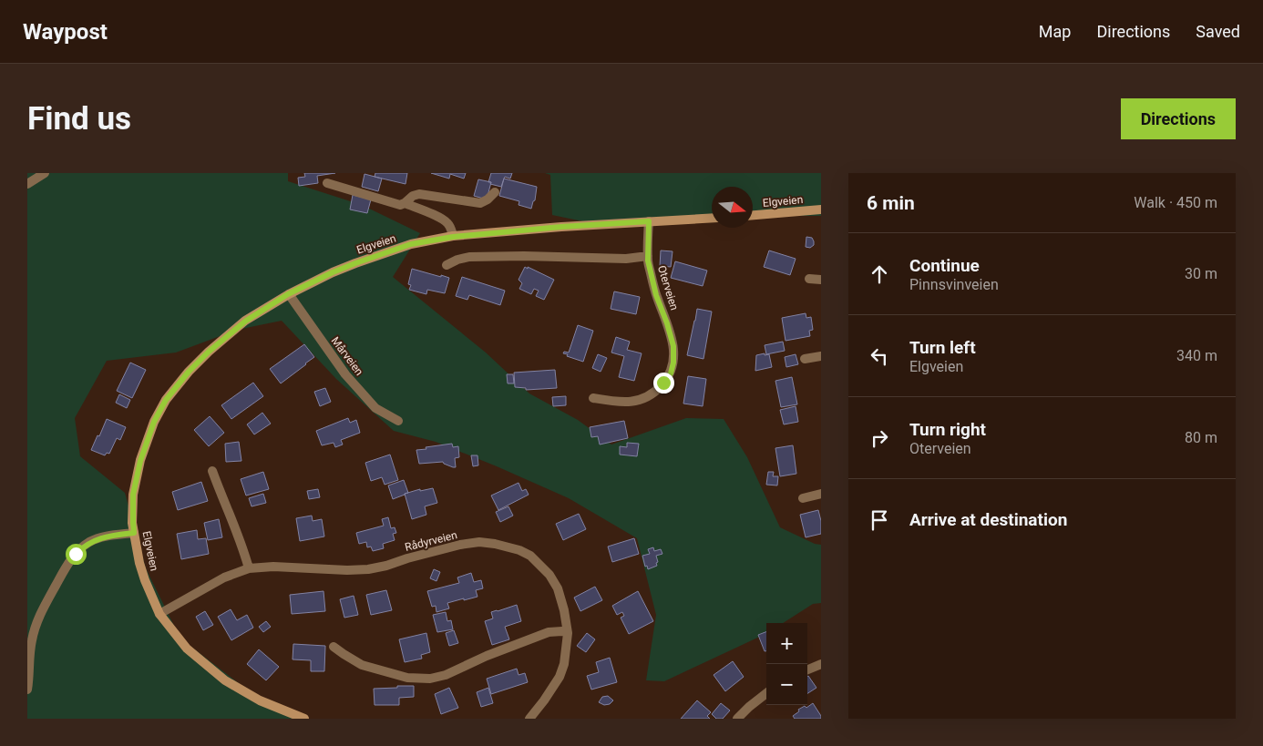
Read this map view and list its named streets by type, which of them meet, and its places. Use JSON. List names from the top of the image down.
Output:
{
  "streets": {
    "main road": ["Elgveien"],
    "street": ["Oterveien", "Mårveien", "Rådyrveien"]
  },
  "crossings": [
    ["Elgveien", "Oterveien"],
    ["Elgveien", "Mårveien"],
    ["Elgveien", "Rådyrveien"]
  ],
  "north": "right",
  "page": {
    "header": "Waypost",
    "nav": ["Map", "Directions", "Saved"],
    "buttons": "Directions",
    "title": "Find us",
    "heading": ["6 min", "Walk · 450 m"],
    "list": [
      ["Continue", "Pinnsvinveien", "30 m"],
      ["Turn left", "Elgveien", "340 m"],
      ["Turn right", "Oterveien", "80 m"],
      "Arrive at destination"
    ],
    "map_buttons": ["+", "−"]
  }
}
